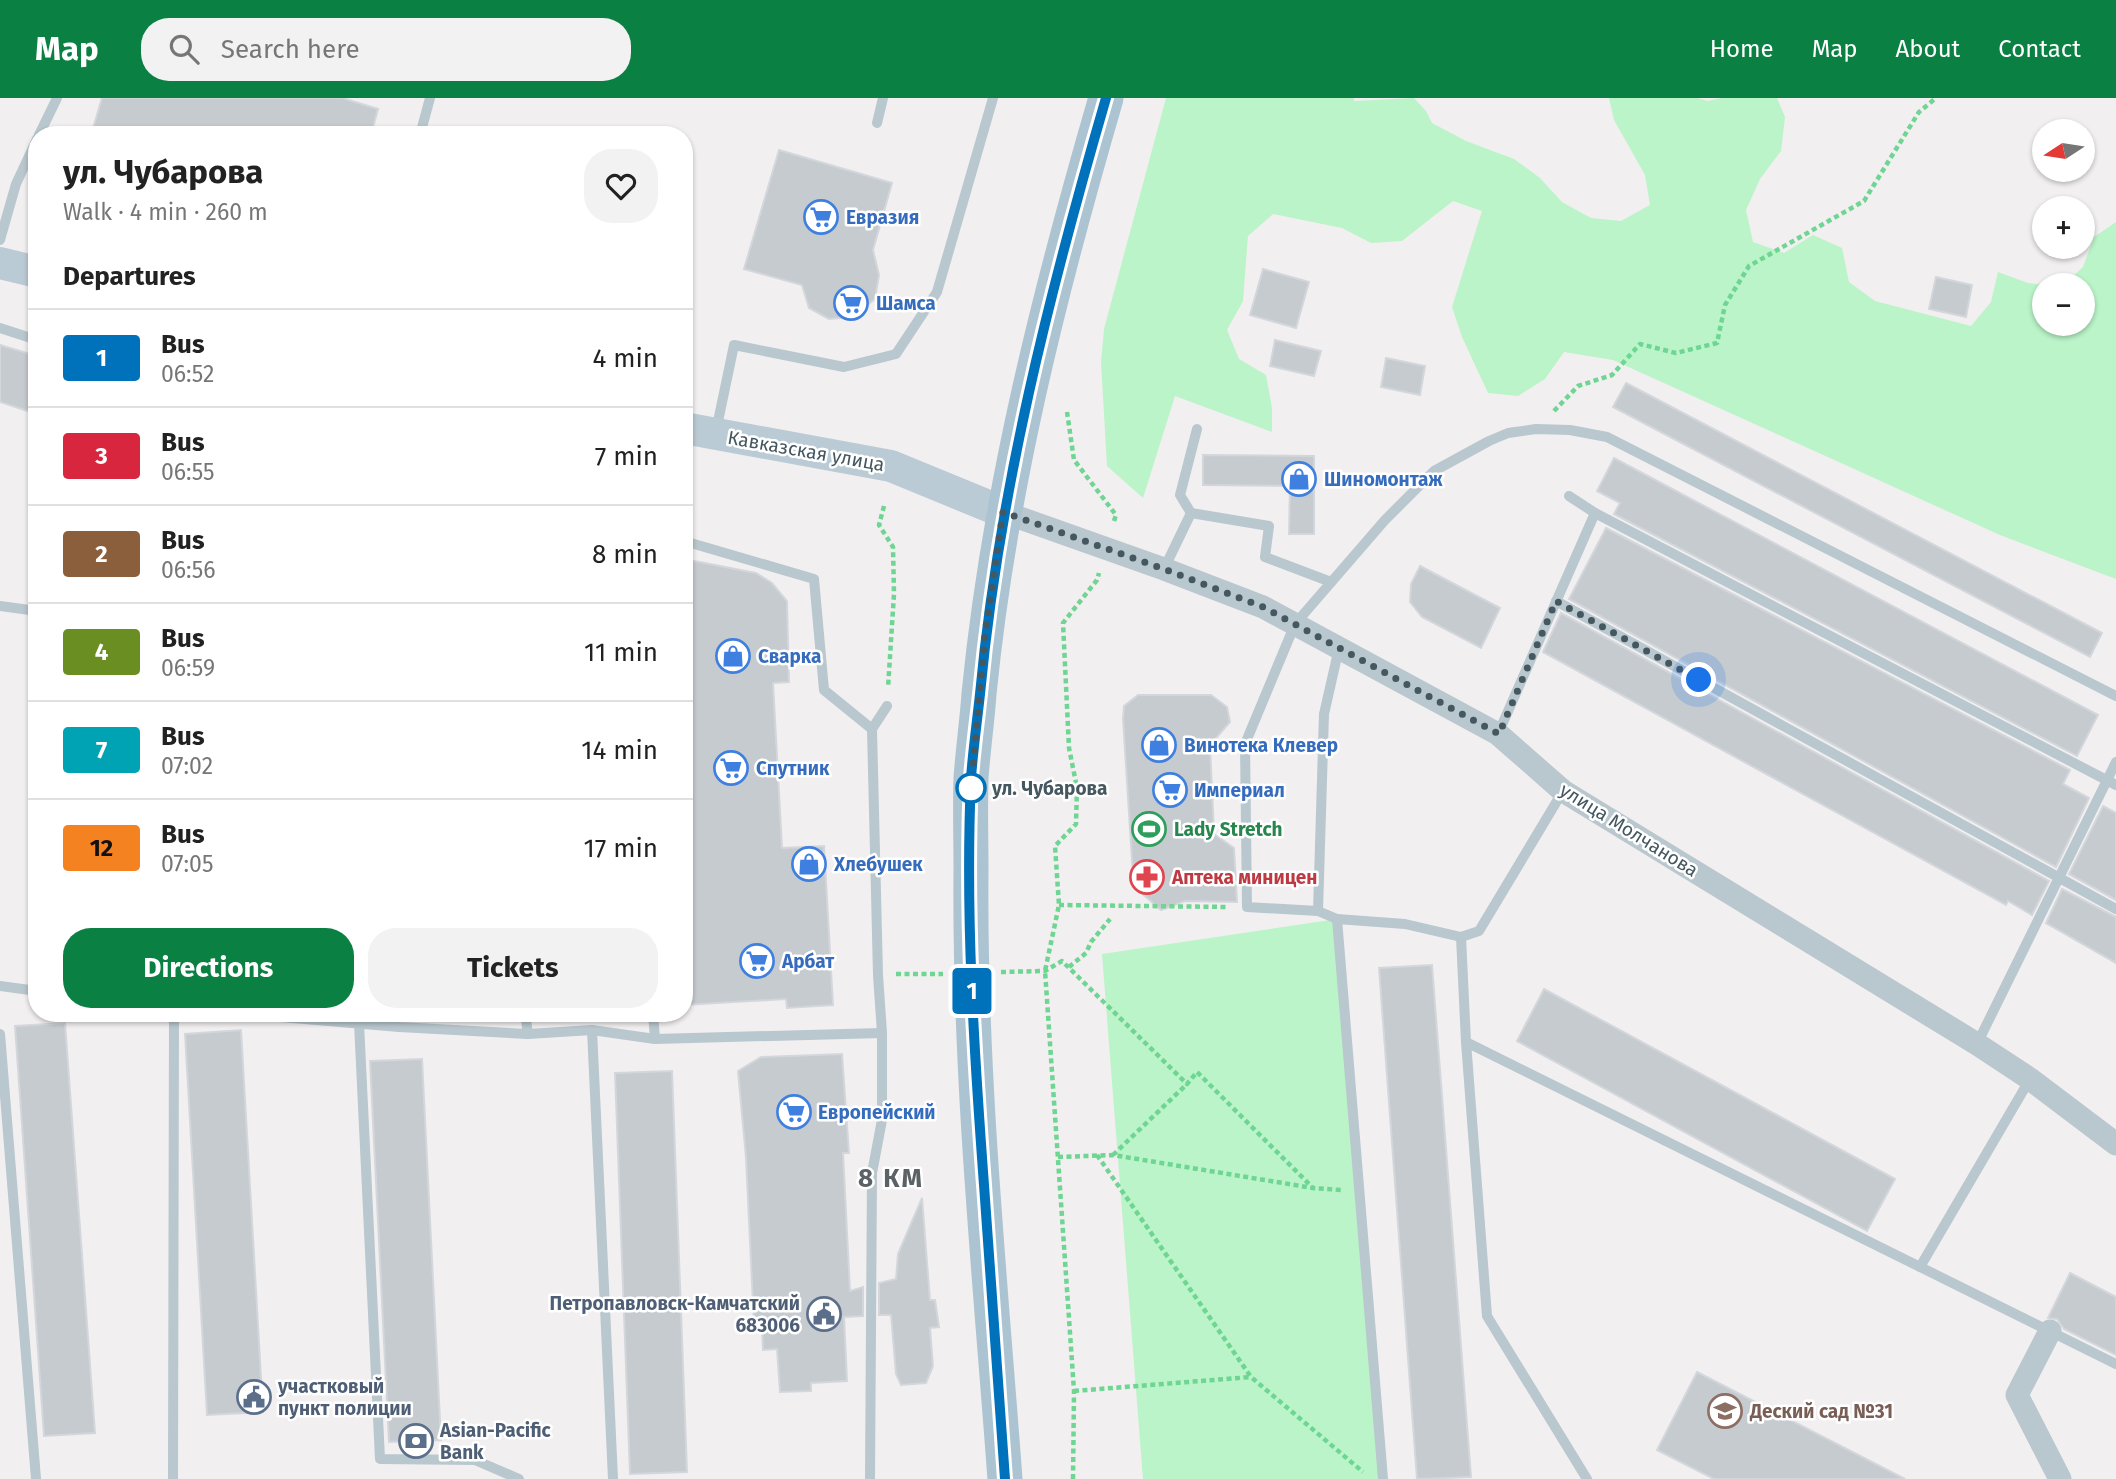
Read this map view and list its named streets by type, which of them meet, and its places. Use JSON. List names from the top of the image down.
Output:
{
  "streets": {
    "street": ["Кавказская улица", "улица Молчанова"]
  },
  "crossings": [
    ["Кавказская улица", "улица Молчанова"]
  ],
  "districts": ["8 КМ"],
  "places": {
    "supermarket": [
      "Евразия",
      "Шамса",
      "Спутник",
      "Империал",
      "Арбат",
      "Европейский"
    ],
    "shop": [
      "Шиномонтаж",
      "Сварка",
      "Винотека Клевер",
      "Хлебушек"
    ],
    "other": ["ул. Чубарова"],
    "sports": ["Lady Stretch"],
    "pharmacy": ["Аптека миницен"],
    "public building": ["Петропавловск-Камчатский 683006", "участковый пункт полиции"],
    "school or university": ["Деский сад №31"],
    "bank": ["Asian-Pacific Bank"]
  },
  "lines": ["bus line 1"],
  "north": "left",
  "page": {
    "header": "Map",
    "search": "Search here",
    "nav": [
      "Home",
      "Map",
      "About",
      "Contact"
    ],
    "on_map": "1",
    "map_buttons": ["+", "−"],
    "heading": [
      ["ул. Чубарова", "Walk · 4 min · 260 m"],
      "Departures"
    ],
    "list": [
      {
        "mark": "1",
        "name": "Bus",
        "note": "06:52",
        "value": "4 min"
      },
      {
        "mark": "3",
        "name": "Bus",
        "note": "06:55",
        "value": "7 min"
      },
      {
        "mark": "2",
        "name": "Bus",
        "note": "06:56",
        "value": "8 min"
      },
      {
        "mark": "4",
        "name": "Bus",
        "note": "06:59",
        "value": "11 min"
      },
      {
        "mark": "7",
        "name": "Bus",
        "note": "07:02",
        "value": "14 min"
      },
      {
        "mark": "12",
        "name": "Bus",
        "note": "07:05",
        "value": "17 min"
      }
    ],
    "buttons": ["Directions", "Tickets"]
  }
}
